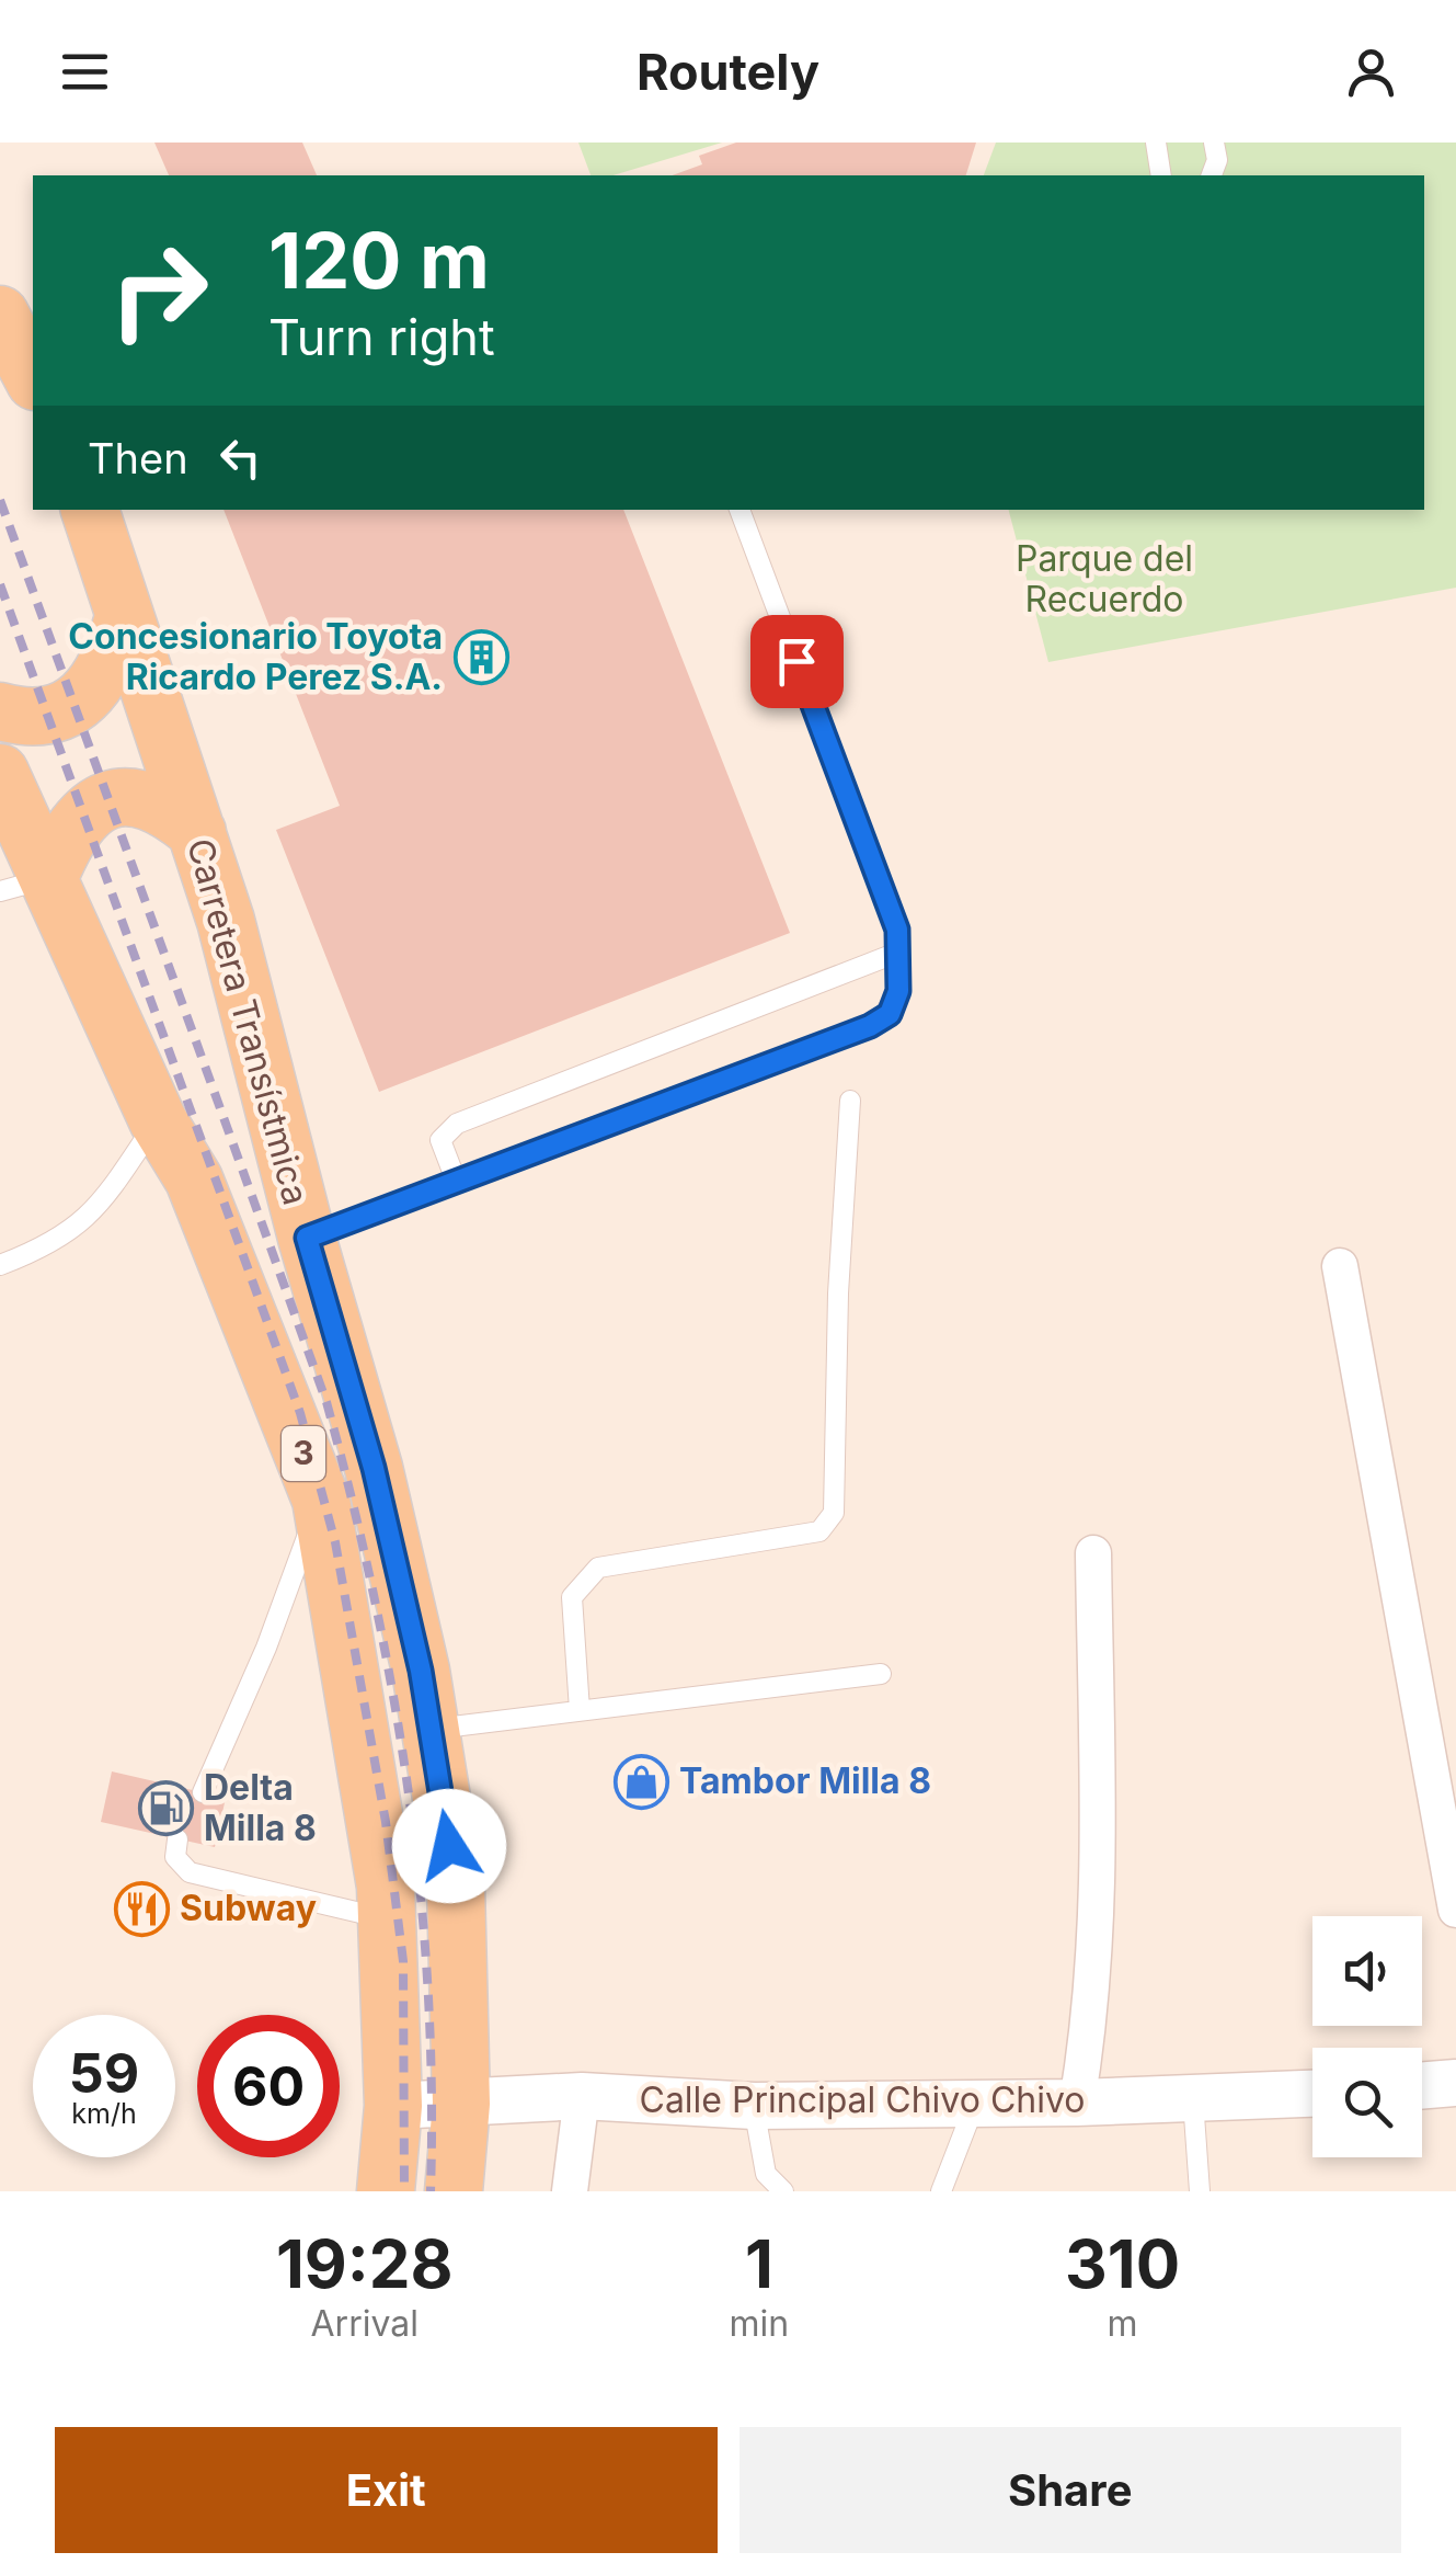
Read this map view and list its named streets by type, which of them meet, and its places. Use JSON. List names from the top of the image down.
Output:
{
  "streets": {
    "main road": ["Carretera Transístmica", "3"],
    "street": ["Calle Principal Chivo Chivo"]
  },
  "crossings": [
    ["Carretera Transístmica", "Calle Principal Chivo Chivo"],
    ["3", "Calle Principal Chivo Chivo"]
  ],
  "parks": ["Parque del Recuerdo"],
  "places": {
    "building": ["Concesionario Toyota Ricardo Perez S.A."],
    "shop": ["Tambor Milla 8"],
    "fuel station": ["Delta Milla 8"],
    "restaurant": ["Subway"]
  },
  "page": {
    "header": "Routely",
    "turn": ["120 m", "Turn right"],
    "then": "Then",
    "speed": "59 km/h",
    "limit": "60",
    "eta": [
      "19:28",
      "Arrival",
      "1",
      "min",
      "310",
      "m"
    ],
    "buttons": ["Exit", "Share"]
  }
}
